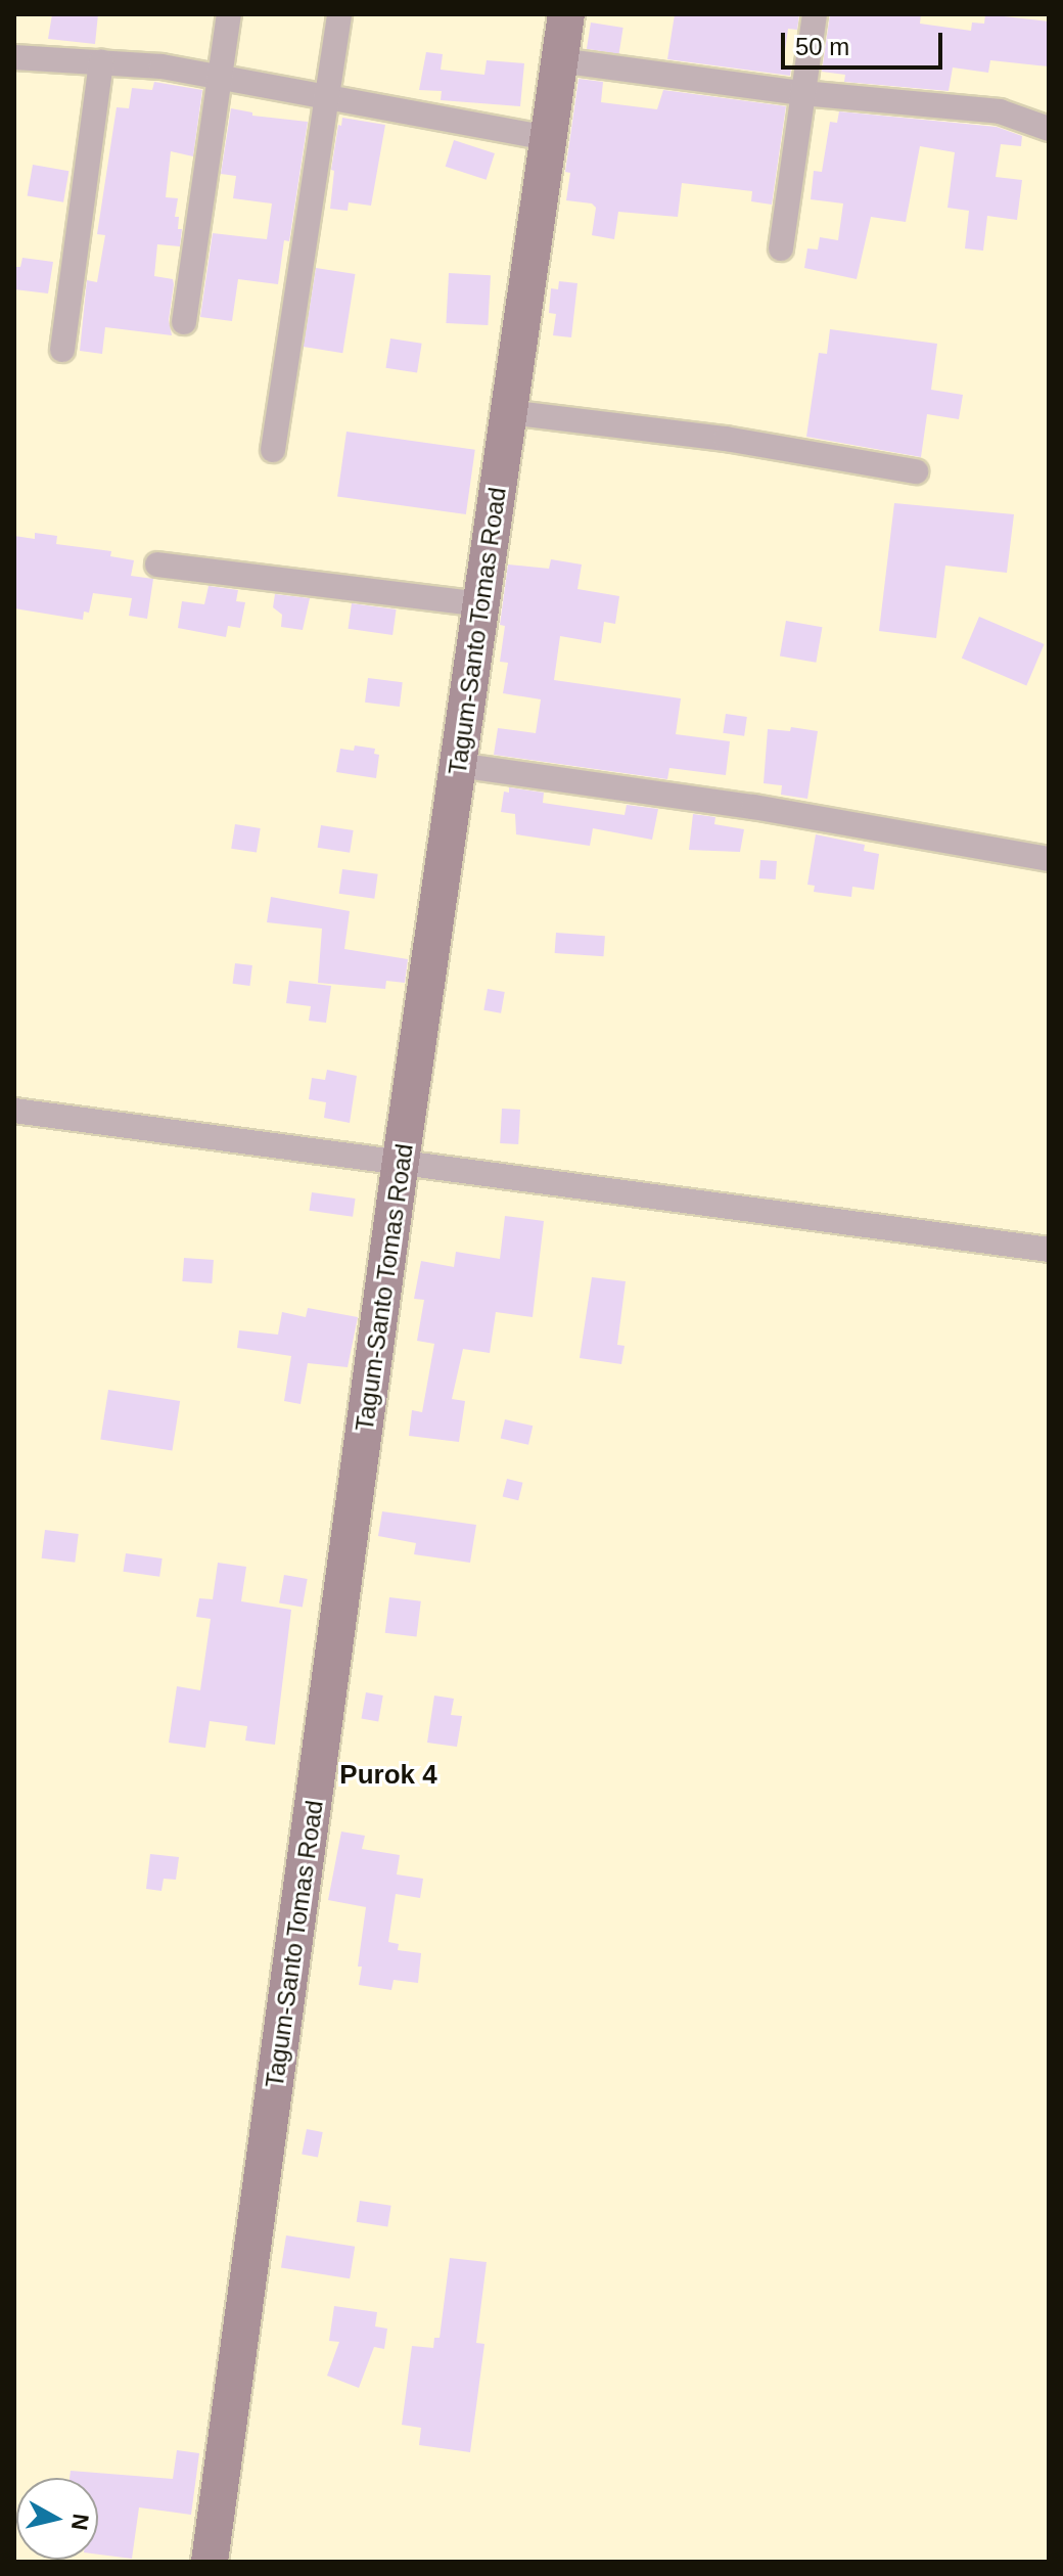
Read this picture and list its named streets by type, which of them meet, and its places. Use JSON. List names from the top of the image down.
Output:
{
  "streets": {
    "main road": ["Tagum-Santo Tomas Road"]
  },
  "districts": ["Purok 4"],
  "scale_bar": "50 m",
  "north": "right"
}
